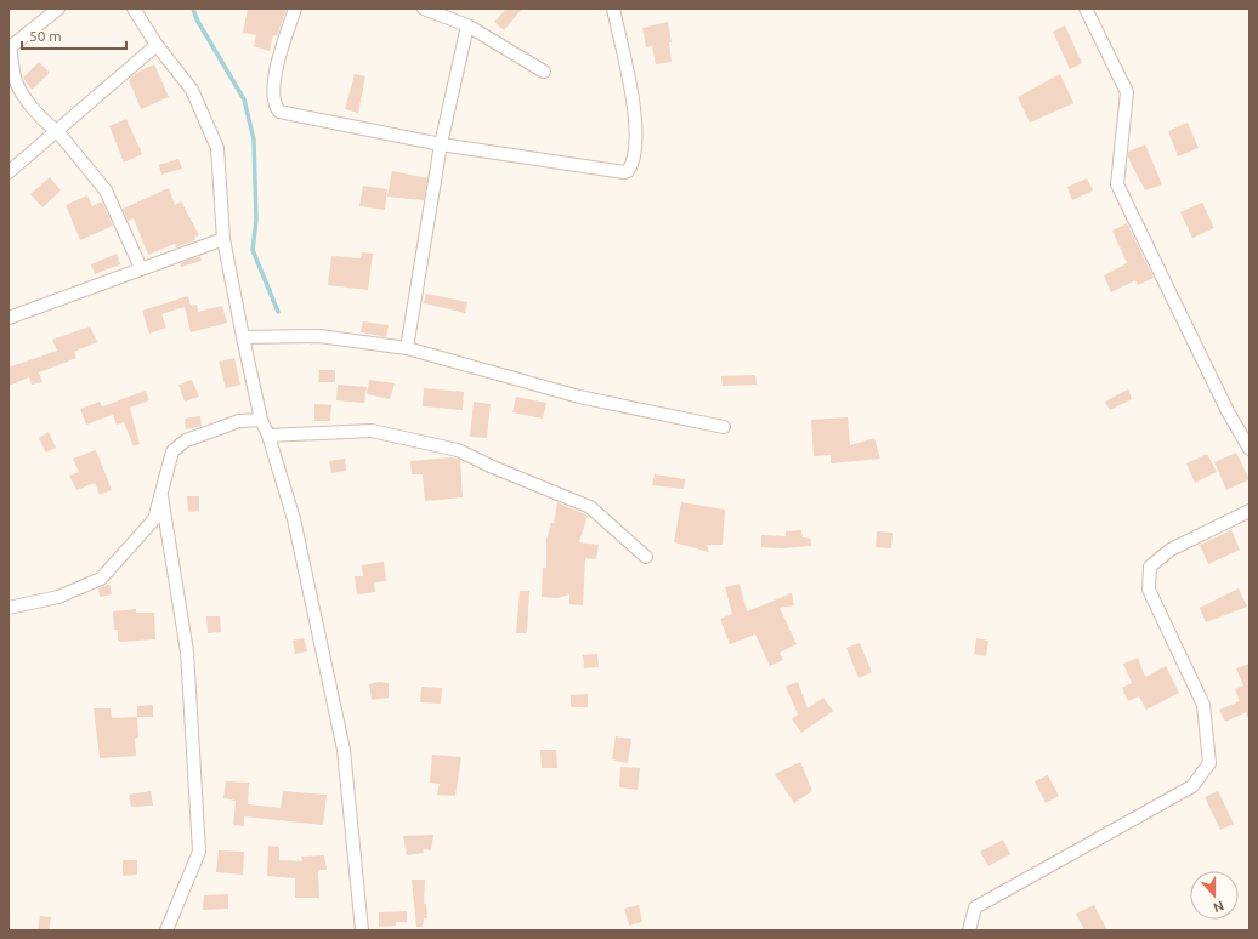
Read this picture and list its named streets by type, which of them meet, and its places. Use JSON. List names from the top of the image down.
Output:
{
  "scale_bar": "50 m",
  "north": "bottom"
}
